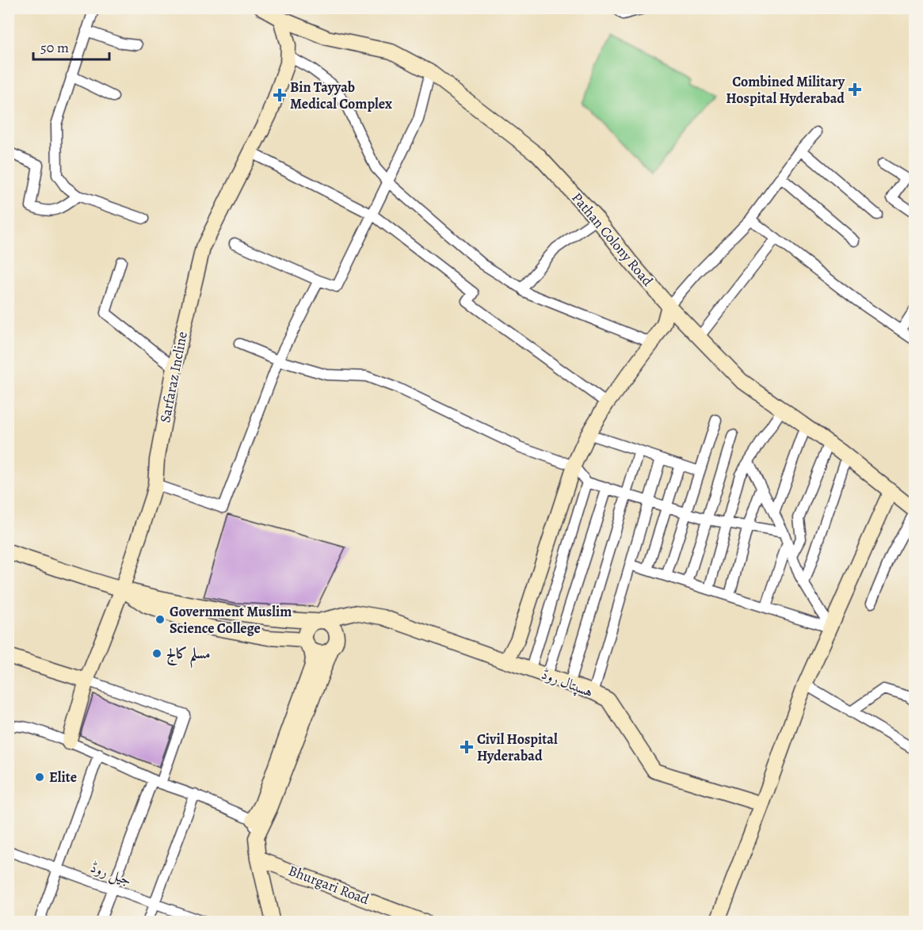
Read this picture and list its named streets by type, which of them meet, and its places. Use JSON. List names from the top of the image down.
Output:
{
  "streets": {
    "street": [
      "Pathan Colony Road",
      "Sarfaraz Incline",
      "ہسپتال روڈ",
      "جیل روڈ",
      "Bhurgari Road"
    ]
  },
  "crossings": [
    ["Pathan Colony Road", "Sarfaraz Incline"],
    ["Sarfaraz Incline", "ہسپتال روڈ"]
  ],
  "places": {
    "health": ["Combined Military Hospital Hyderabad", "Bin Tayyab Medical Complex", "Civil Hospital Hyderabad"],
    "other": ["Government Muslim Science College", "مسلم کالج", "Elite"]
  },
  "scale_bar": "50 m"
}
